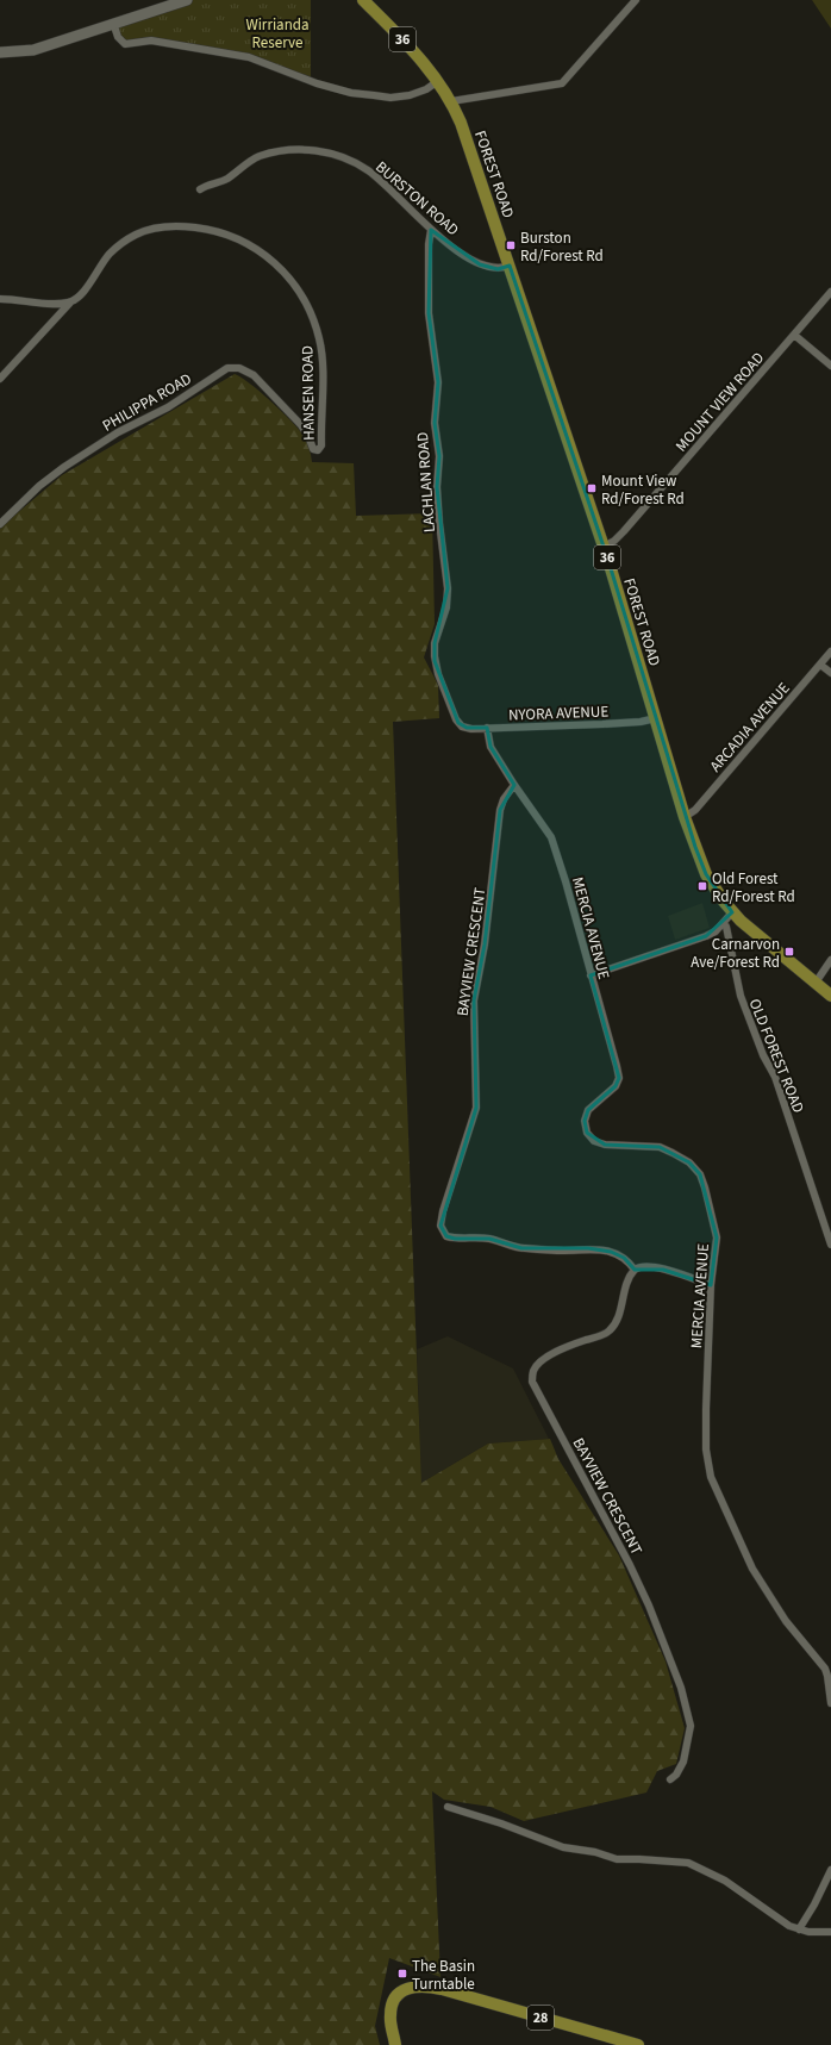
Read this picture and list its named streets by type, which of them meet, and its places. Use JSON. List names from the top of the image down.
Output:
{
  "streets": {
    "main road": ["36", "FOREST ROAD", "28"],
    "street": [
      "BURSTON ROAD",
      "HANSEN ROAD",
      "PHILIPPA ROAD",
      "MOUNT VIEW ROAD",
      "LACHLAN ROAD",
      "NYORA AVENUE",
      "ARCADIA AVENUE",
      "MERCIA AVENUE",
      "BAYVIEW CRESCENT",
      "OLD FOREST ROAD"
    ]
  },
  "crossings": [
    ["FOREST ROAD", "BURSTON ROAD"],
    ["FOREST ROAD", "MOUNT VIEW ROAD"],
    ["FOREST ROAD", "NYORA AVENUE"],
    ["FOREST ROAD", "ARCADIA AVENUE"],
    ["BURSTON ROAD", "LACHLAN ROAD"],
    ["HANSEN ROAD", "PHILIPPA ROAD"],
    ["LACHLAN ROAD", "NYORA AVENUE"],
    ["NYORA AVENUE", "MERCIA AVENUE"],
    ["MERCIA AVENUE", "BAYVIEW CRESCENT"]
  ],
  "parks": ["Wirrianda Reserve"],
  "places": {
    "transit": [
      "Burston Rd/Forest Rd",
      "Mount View Rd/Forest Rd",
      "Old Forest Rd/Forest Rd",
      "Carnarvon Ave/Forest Rd",
      "The Basin Turntable"
    ]
  }
}
